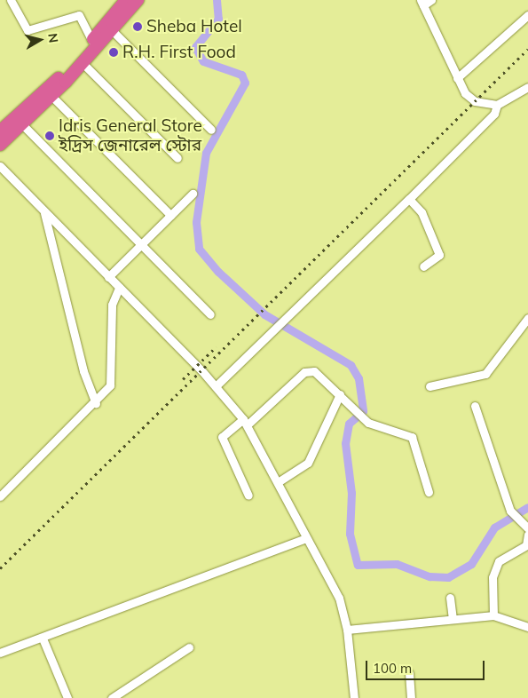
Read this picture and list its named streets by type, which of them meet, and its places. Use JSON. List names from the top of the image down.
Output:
{
  "places": ["Sheba Hotel", "R.H. First Food", "Idris General Store ইদ্রিস জেনারেল স্টোর"],
  "scale_bar": "100 m",
  "north": "right"
}
